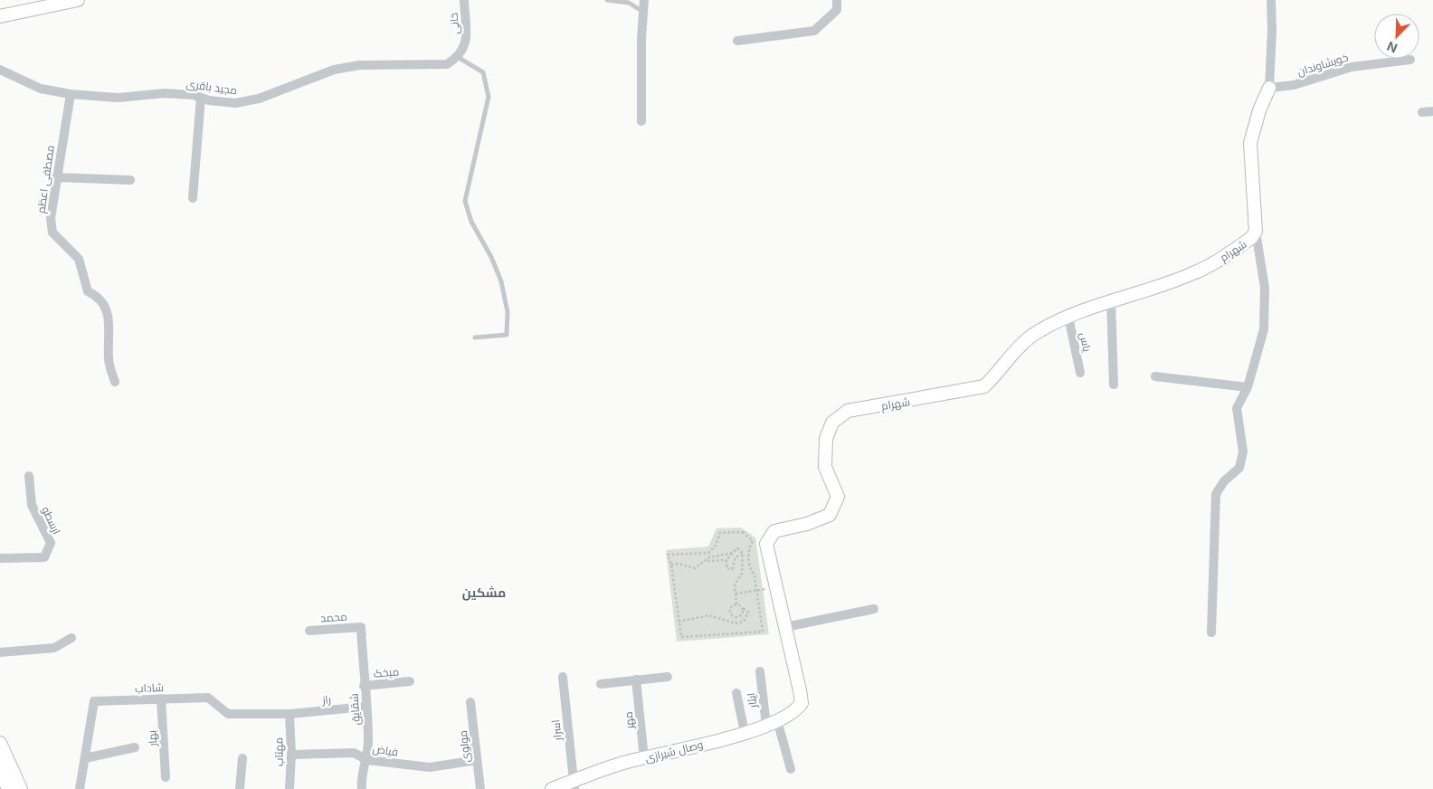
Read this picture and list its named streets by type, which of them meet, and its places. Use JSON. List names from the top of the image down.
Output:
{
  "streets": {
    "street": [
      "خانی",
      "خویشاوندان",
      "مجید باقری",
      "مصطفی اعظم",
      "شهرام",
      "یاس",
      "ارسطو",
      "محمد",
      "میخک",
      "شاداب",
      "راز",
      "ایثار",
      "شقایق",
      "مهر",
      "اسرار",
      "بهار",
      "مولوی",
      "فیاض",
      "وصال شیرازی",
      "مهتاب"
    ]
  },
  "crossings": [
    ["خانی", "مجید باقری"],
    ["مجید باقری", "مصطفی اعظم"],
    ["شهرام", "یاس"],
    ["شهرام", "وصال شیرازی"],
    ["محمد", "شقایق"],
    ["میخک", "شقایق"],
    ["شاداب", "راز"],
    ["شاداب", "بهار"],
    ["شاداب", "مهتاب"],
    ["راز", "شقایق"],
    ["راز", "مهتاب"],
    ["ایثار", "وصال شیرازی"],
    ["شقایق", "فیاض"],
    ["مهر", "وصال شیرازی"],
    ["اسرار", "وصال شیرازی"],
    ["مولوی", "فیاض"],
    ["فیاض", "مهتاب"]
  ],
  "districts": ["مشکین"],
  "north": "bottom left"
}
